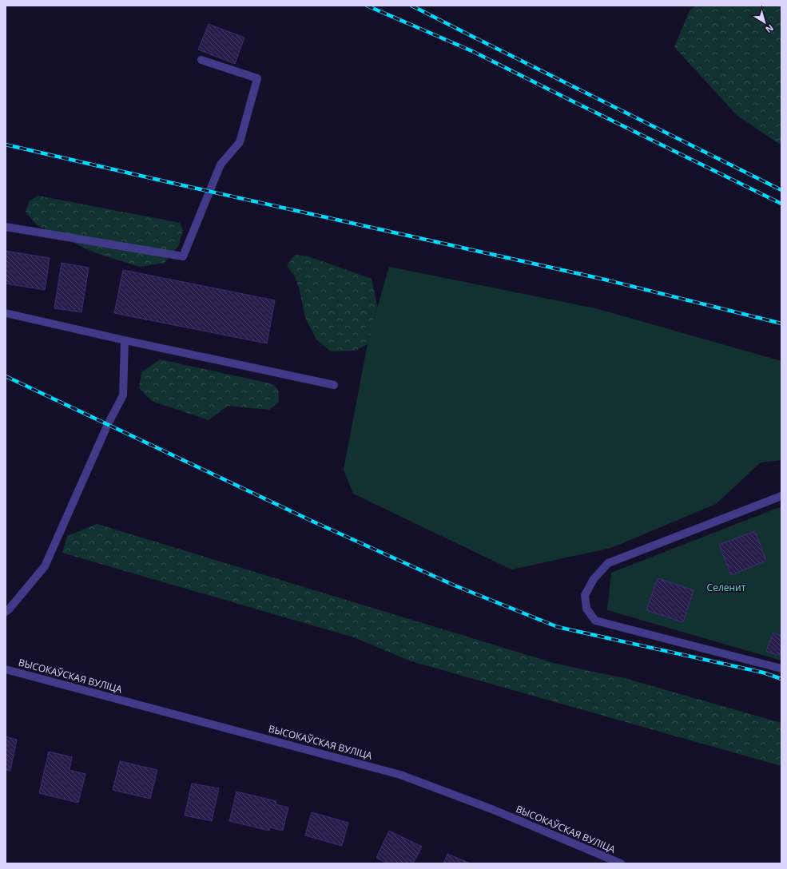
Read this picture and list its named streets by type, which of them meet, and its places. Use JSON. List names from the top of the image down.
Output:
{
  "streets": {
    "street": ["ВЫСОКАЎСКАЯ ВУЛІЦА"]
  },
  "parks": ["Селенит"],
  "north": "bottom right"
}
